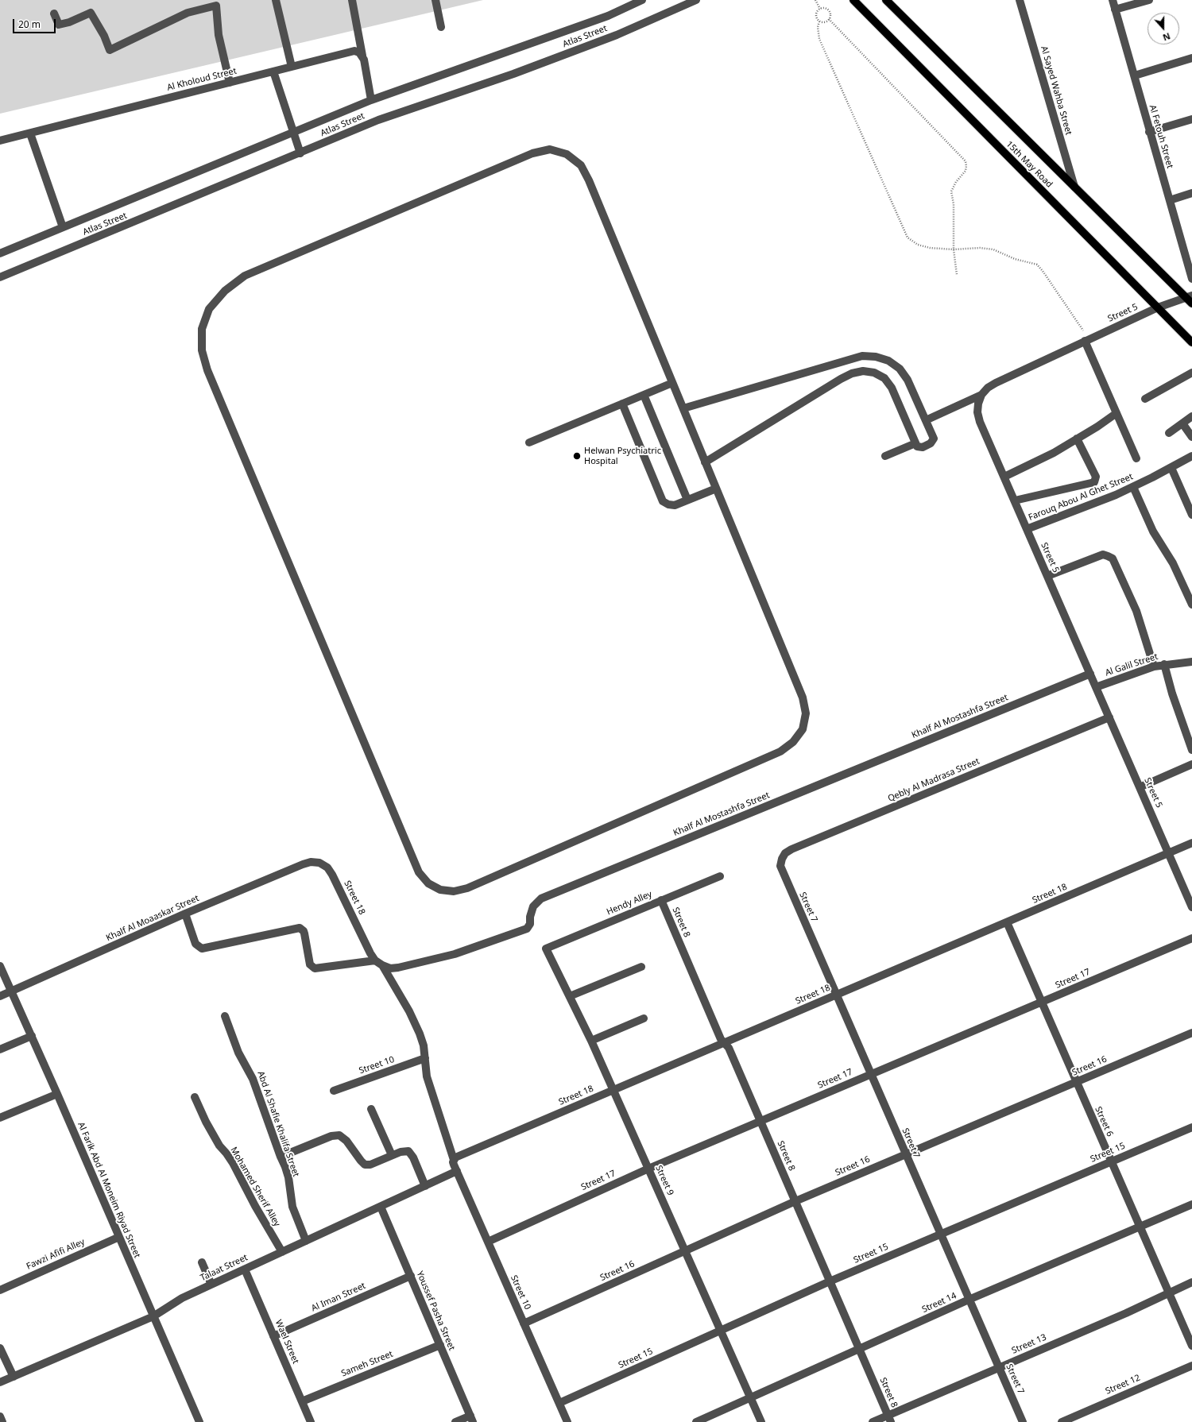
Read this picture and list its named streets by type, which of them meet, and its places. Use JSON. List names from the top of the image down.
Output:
{
  "streets": {
    "main road": ["15th May Road"],
    "street": [
      "Atlas Street",
      "Al Kholoud Street",
      "Al Sayed Wahba Street",
      "Al Fetouh Street",
      "Street 5",
      "Farouq Abou Al Ghet Street",
      "Al Galil Street",
      "Khalf Al Mostashfa Street",
      "Qebly Al Madrasa Street",
      "Street 18",
      "Hendy Alley",
      "Street 7",
      "Khalf Al Moaaskar Street",
      "Street 8",
      "Street 17",
      "Street 10",
      "Street 16",
      "Street 6",
      "Abd Al Shafie Khalifa Street",
      "Street 15",
      "Street 9",
      "Mohamed Sherif Alley",
      "Al Farik Abd Al Moneim Riyad Street",
      "Fawzi Afifi Alley",
      "Talaat Street",
      "Al Iman Street",
      "Street 14",
      "Youssef Pasha Street",
      "Wael Street",
      "Street 13",
      "Sameh Street",
      "Street 12"
    ]
  },
  "crossings": [
    ["Al Sayed Wahba Street", "15th May Road"],
    ["15th May Road", "Street 5"],
    ["Street 5", "Farouq Abou Al Ghet Street"],
    ["Street 5", "Al Galil Street"],
    ["Street 5", "Khalf Al Mostashfa Street"],
    ["Street 5", "Qebly Al Madrasa Street"],
    ["Street 5", "Street 18"],
    ["Khalf Al Mostashfa Street", "Street 18"],
    ["Qebly Al Madrasa Street", "Street 7"],
    ["Street 18", "Street 7"],
    ["Street 18", "Khalf Al Moaaskar Street"],
    ["Street 18", "Street 8"],
    ["Street 18", "Street 6"],
    ["Street 18", "Street 9"],
    ["Hendy Alley", "Street 8"],
    ["Hendy Alley", "Street 9"],
    ["Street 7", "Street 17"],
    ["Street 7", "Street 16"],
    ["Street 7", "Street 15"],
    ["Street 7", "Street 14"],
    ["Street 7", "Street 13"],
    ["Khalf Al Moaaskar Street", "Al Farik Abd Al Moneim Riyad Street"],
    ["Street 8", "Street 17"],
    ["Street 8", "Street 16"],
    ["Street 8", "Street 15"],
    ["Street 8", "Street 14"],
    ["Street 8", "Street 13"],
    ["Street 17", "Street 10"],
    ["Street 17", "Street 6"],
    ["Street 17", "Street 9"],
    ["Street 10", "Street 16"],
    ["Street 10", "Street 15"],
    ["Street 10", "Talaat Street"],
    ["Street 16", "Street 6"],
    ["Street 16", "Street 9"],
    ["Street 6", "Street 15"],
    ["Street 6", "Street 14"],
    ["Street 6", "Street 13"],
    ["Abd Al Shafie Khalifa Street", "Talaat Street"],
    ["Street 15", "Street 9"],
    ["Street 9", "Street 14"],
    ["Mohamed Sherif Alley", "Talaat Street"],
    ["Al Farik Abd Al Moneim Riyad Street", "Fawzi Afifi Alley"],
    ["Al Farik Abd Al Moneim Riyad Street", "Talaat Street"],
    ["Talaat Street", "Youssef Pasha Street"],
    ["Talaat Street", "Wael Street"],
    ["Al Iman Street", "Youssef Pasha Street"],
    ["Al Iman Street", "Wael Street"],
    ["Youssef Pasha Street", "Sameh Street"],
    ["Wael Street", "Sameh Street"]
  ],
  "places": ["Helwan Psychiatric Hospital"],
  "scale_bar": "20 m",
  "north": "bottom"
}
